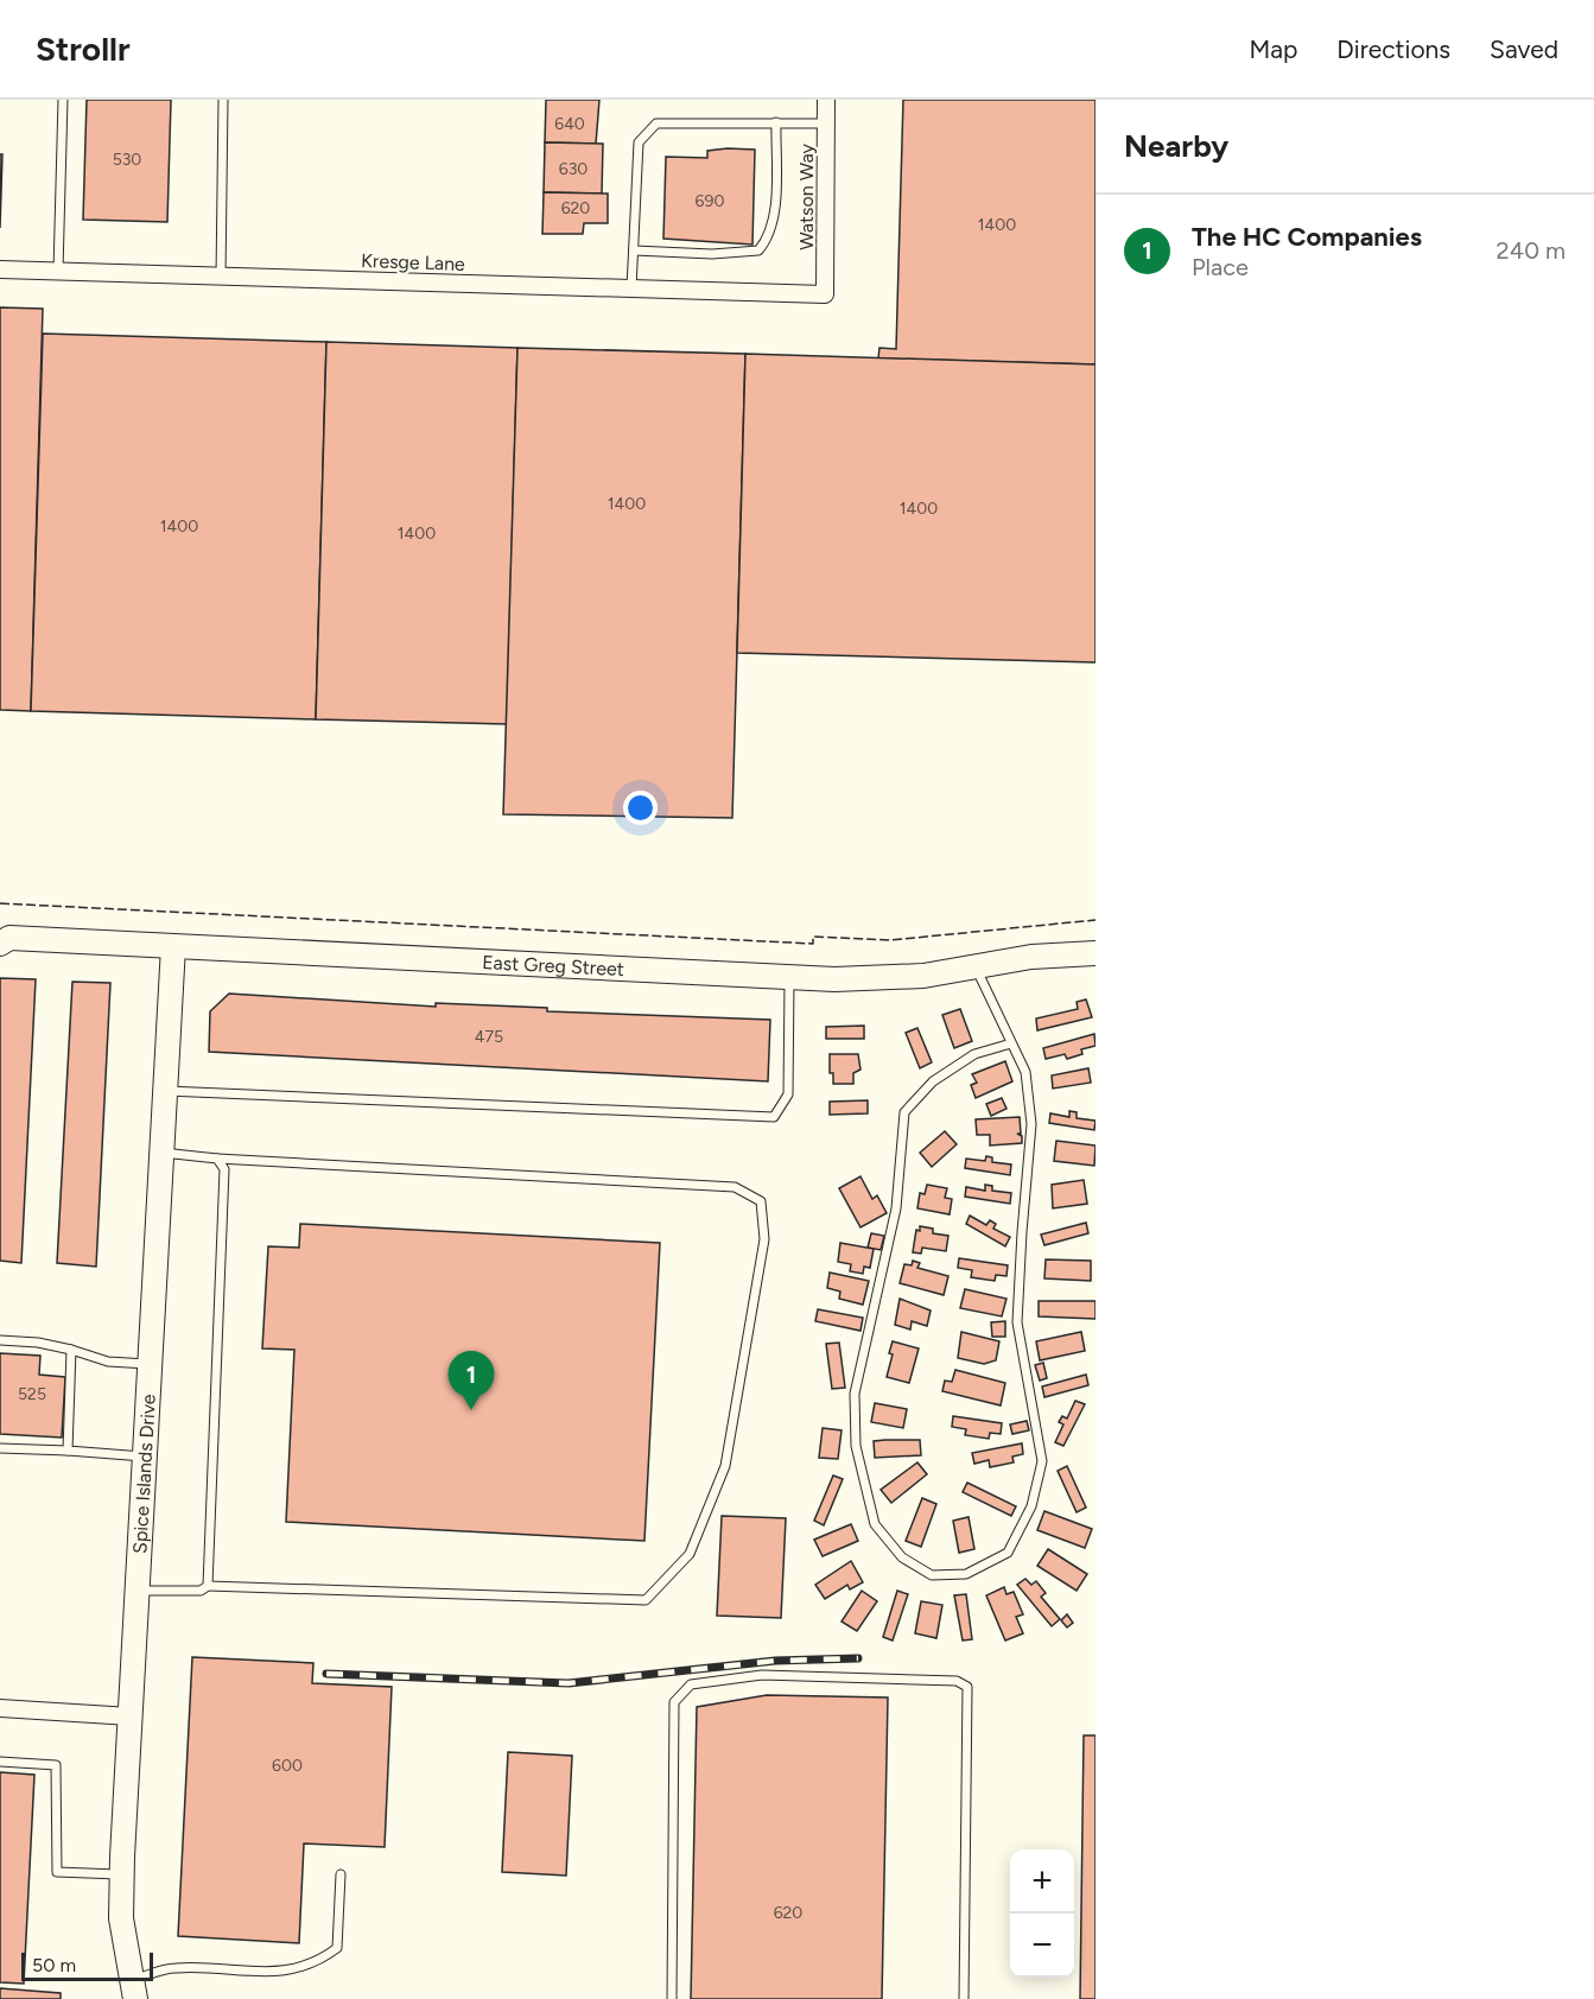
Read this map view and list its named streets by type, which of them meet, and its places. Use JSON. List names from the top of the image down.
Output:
{
  "streets": {
    "main road": ["East Greg Street", "Spice Islands Drive"],
    "street": ["Watson Way", "Kresge Lane"]
  },
  "crossings": [
    ["Watson Way", "Kresge Lane"],
    ["East Greg Street", "Spice Islands Drive"]
  ],
  "house_numbers": [
    "640",
    "530",
    "630",
    "690",
    "620",
    "1400",
    "1400",
    "1400",
    "1400",
    "1400",
    "475",
    "525",
    "600",
    "620"
  ],
  "scale_bar": "50 m",
  "page": {
    "header": "Strollr",
    "nav": ["Map", "Directions", "Saved"],
    "heading": "Nearby",
    "list": [
      {
        "mark": "1",
        "name": "The HC Companies",
        "note": "Place",
        "value": "240 m"
      }
    ],
    "pins": "1",
    "map_buttons": ["+", "−"],
    "scale": "50 m"
  }
}
